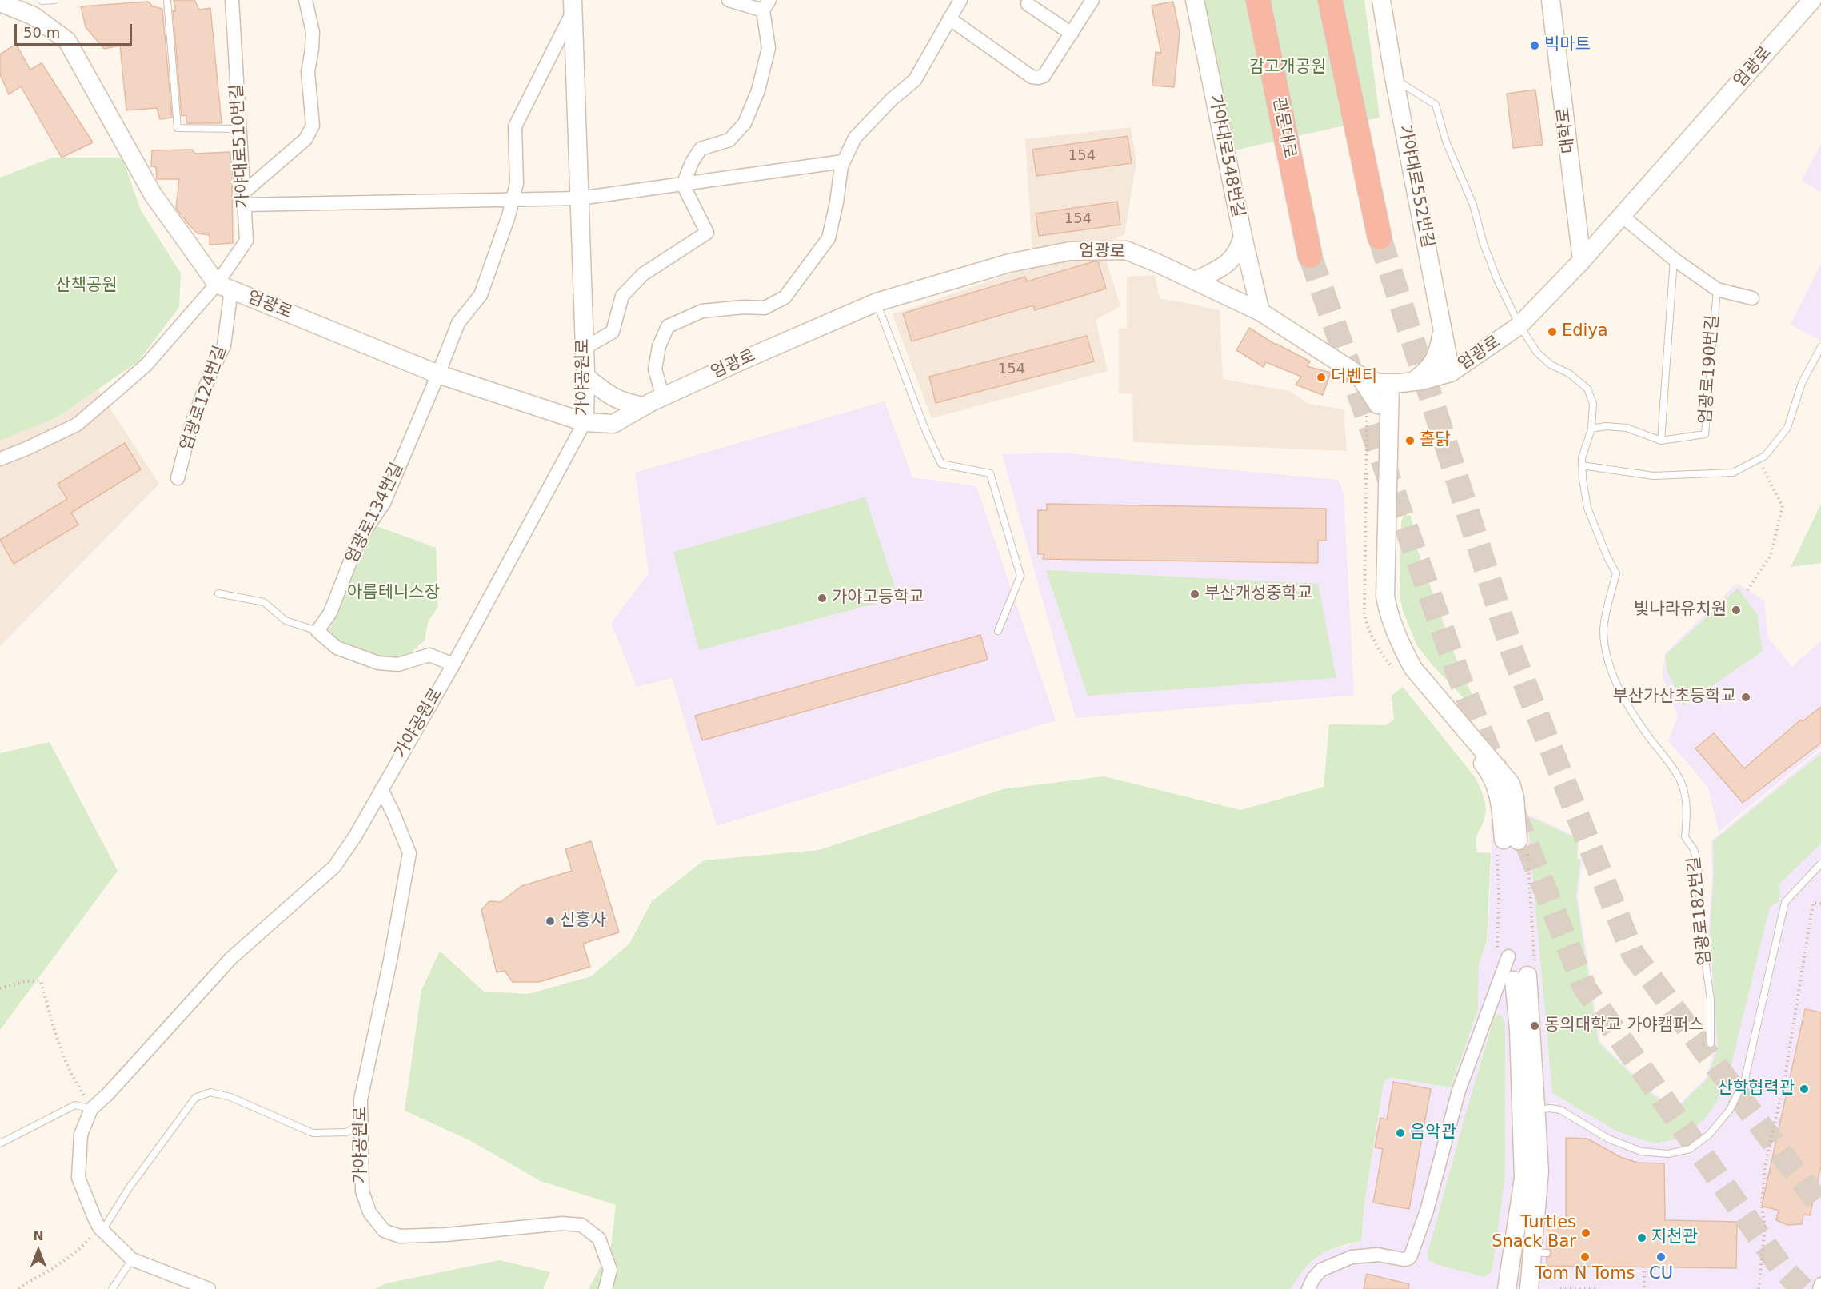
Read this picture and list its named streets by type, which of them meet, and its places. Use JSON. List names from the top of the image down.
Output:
{
  "streets": {
    "highway": ["관문대로"],
    "main road": [
      "엄광로",
      "대학로",
      "가야대로548번길",
      "가야대로552번길",
      "가야공원로"
    ],
    "street": [
      "가야대로510번길",
      "엄광로190번길",
      "엄광로124번길",
      "엄광로134번길"
    ],
    "lane": ["엄광로182번길"]
  },
  "crossings": [
    ["엄광로", "대학로"],
    ["엄광로", "가야대로510번길"],
    ["엄광로", "가야대로548번길"],
    ["엄광로", "가야대로552번길"],
    ["엄광로", "엄광로190번길"],
    ["엄광로", "가야공원로"],
    ["엄광로", "엄광로124번길"],
    ["엄광로", "엄광로134번길"],
    ["엄광로", "엄광로182번길"],
    ["가야대로510번길", "엄광로124번길"],
    ["엄광로190번길", "엄광로182번길"],
    ["가야공원로", "엄광로134번길"]
  ],
  "parks": ["감고개공원", "산책공원", "아름테니스장"],
  "places": [
    "빅마트",
    "Ediya",
    "더벤티",
    "홀닭",
    "부산개성중학교",
    "가야고등학교",
    "빛나라유치원",
    "부산가산초등학교",
    "신흥사",
    "동의대학교 가야캠퍼스",
    "산학협력관",
    "음악관",
    "Turtles Snack Bar",
    "지천관",
    "Tom N Toms",
    "CU"
  ],
  "house_numbers": ["154", "154", "154"],
  "scale_bar": "50 m",
  "north": "top"
}
